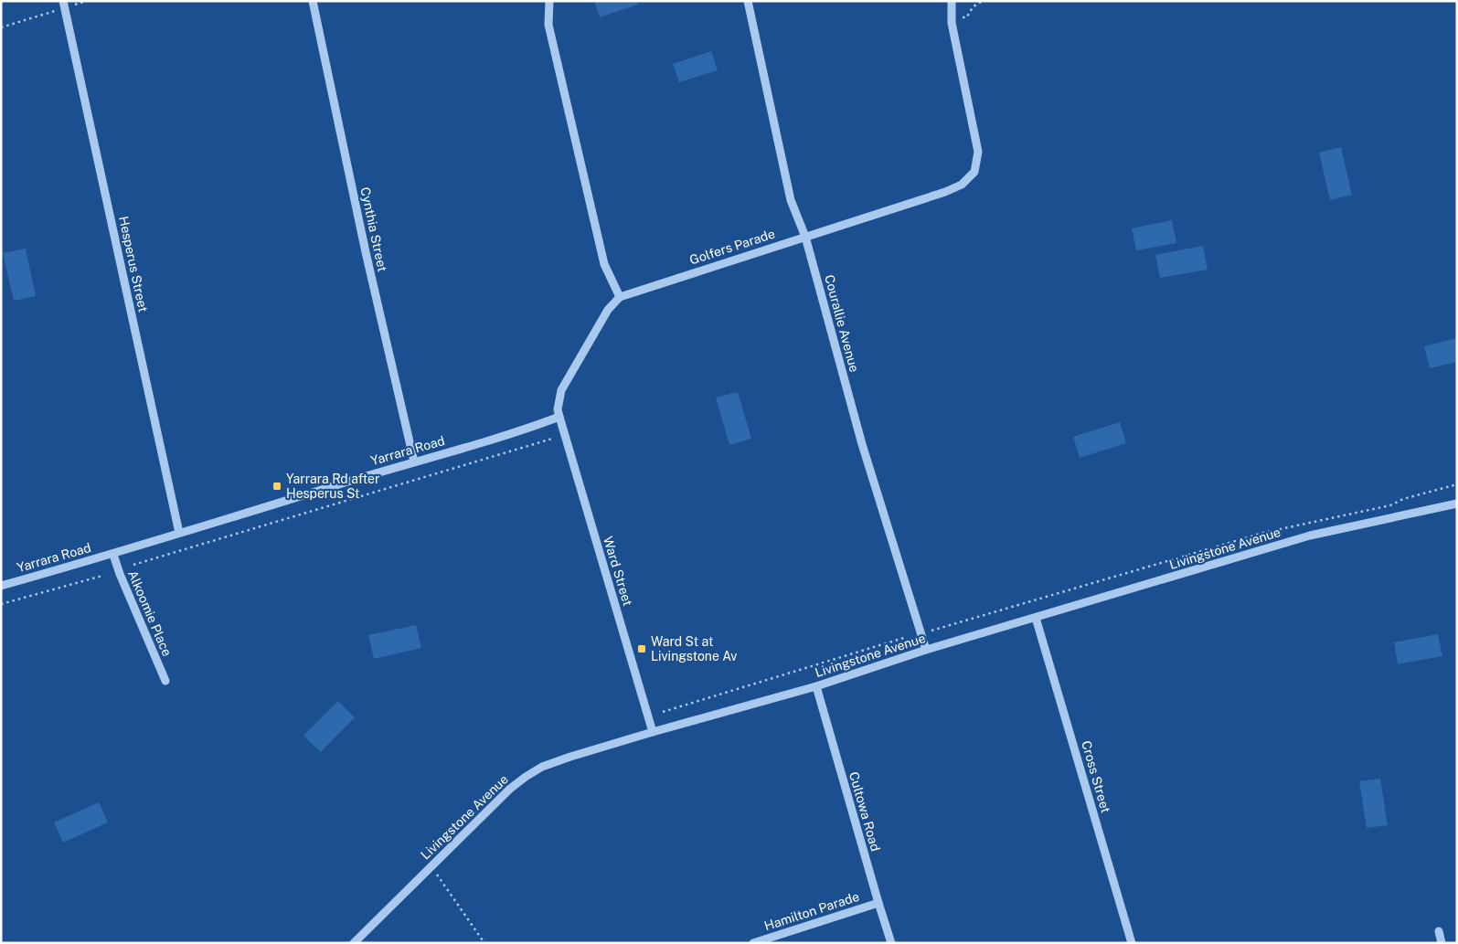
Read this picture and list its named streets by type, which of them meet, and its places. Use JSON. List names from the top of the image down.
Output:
{
  "streets": {
    "street": [
      "Cynthia Street",
      "Golfers Parade",
      "Hesperus Street",
      "Courallie Avenue",
      "Yarrara Road",
      "Livingstone Avenue",
      "Ward Street",
      "Alkoomie Place",
      "Cross Street",
      "Cultowa Road",
      "Hamilton Parade"
    ]
  },
  "crossings": [
    ["Cynthia Street", "Yarrara Road"],
    ["Golfers Parade", "Courallie Avenue"],
    ["Hesperus Street", "Yarrara Road"],
    ["Courallie Avenue", "Livingstone Avenue"],
    ["Yarrara Road", "Ward Street"],
    ["Yarrara Road", "Alkoomie Place"],
    ["Livingstone Avenue", "Ward Street"],
    ["Livingstone Avenue", "Cross Street"],
    ["Livingstone Avenue", "Cultowa Road"],
    ["Cultowa Road", "Hamilton Parade"]
  ],
  "places": {
    "transit": ["Yarrara Rd after Hesperus St", "Ward St at Livingstone Av"]
  }
}
